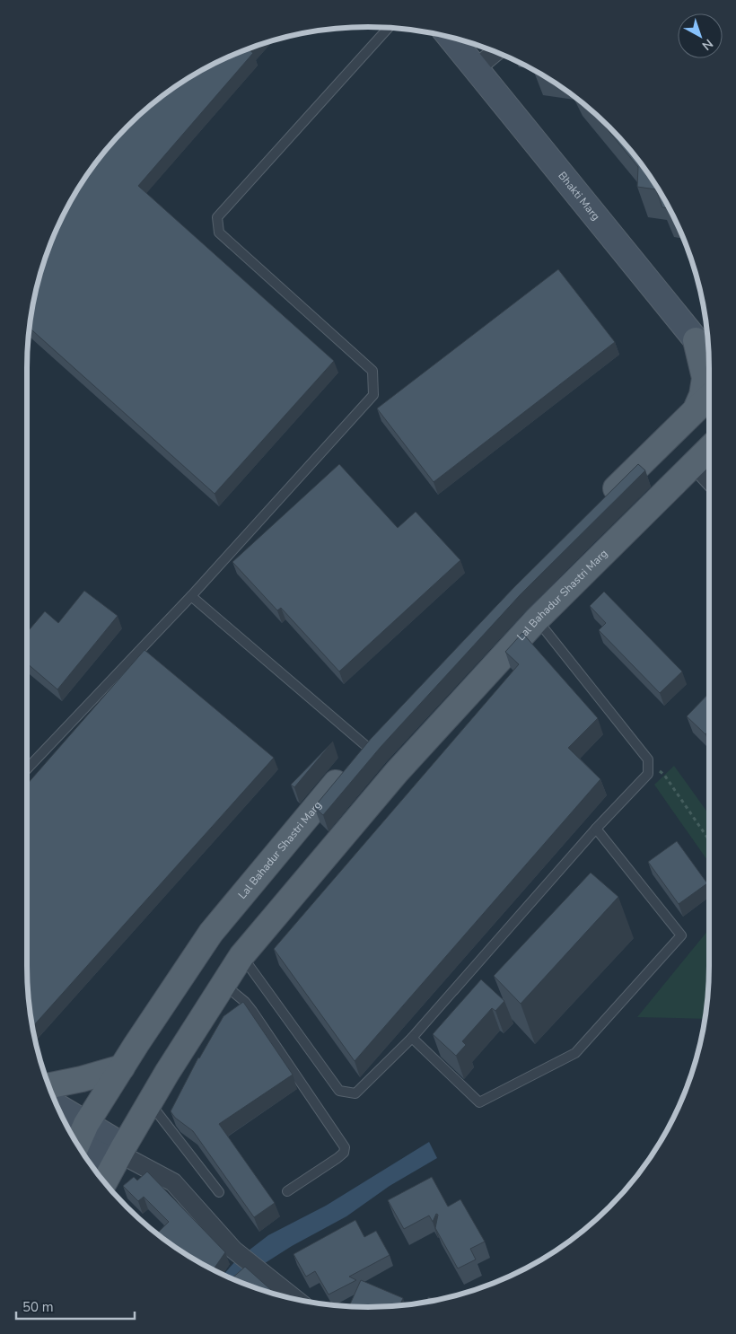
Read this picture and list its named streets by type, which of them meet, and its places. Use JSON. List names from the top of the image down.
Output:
{
  "streets": {
    "main road": ["Bhakti Marg", "Lal Bahadur Shastri Marg"]
  },
  "scale_bar": "50 m",
  "north": "bottom right"
}
